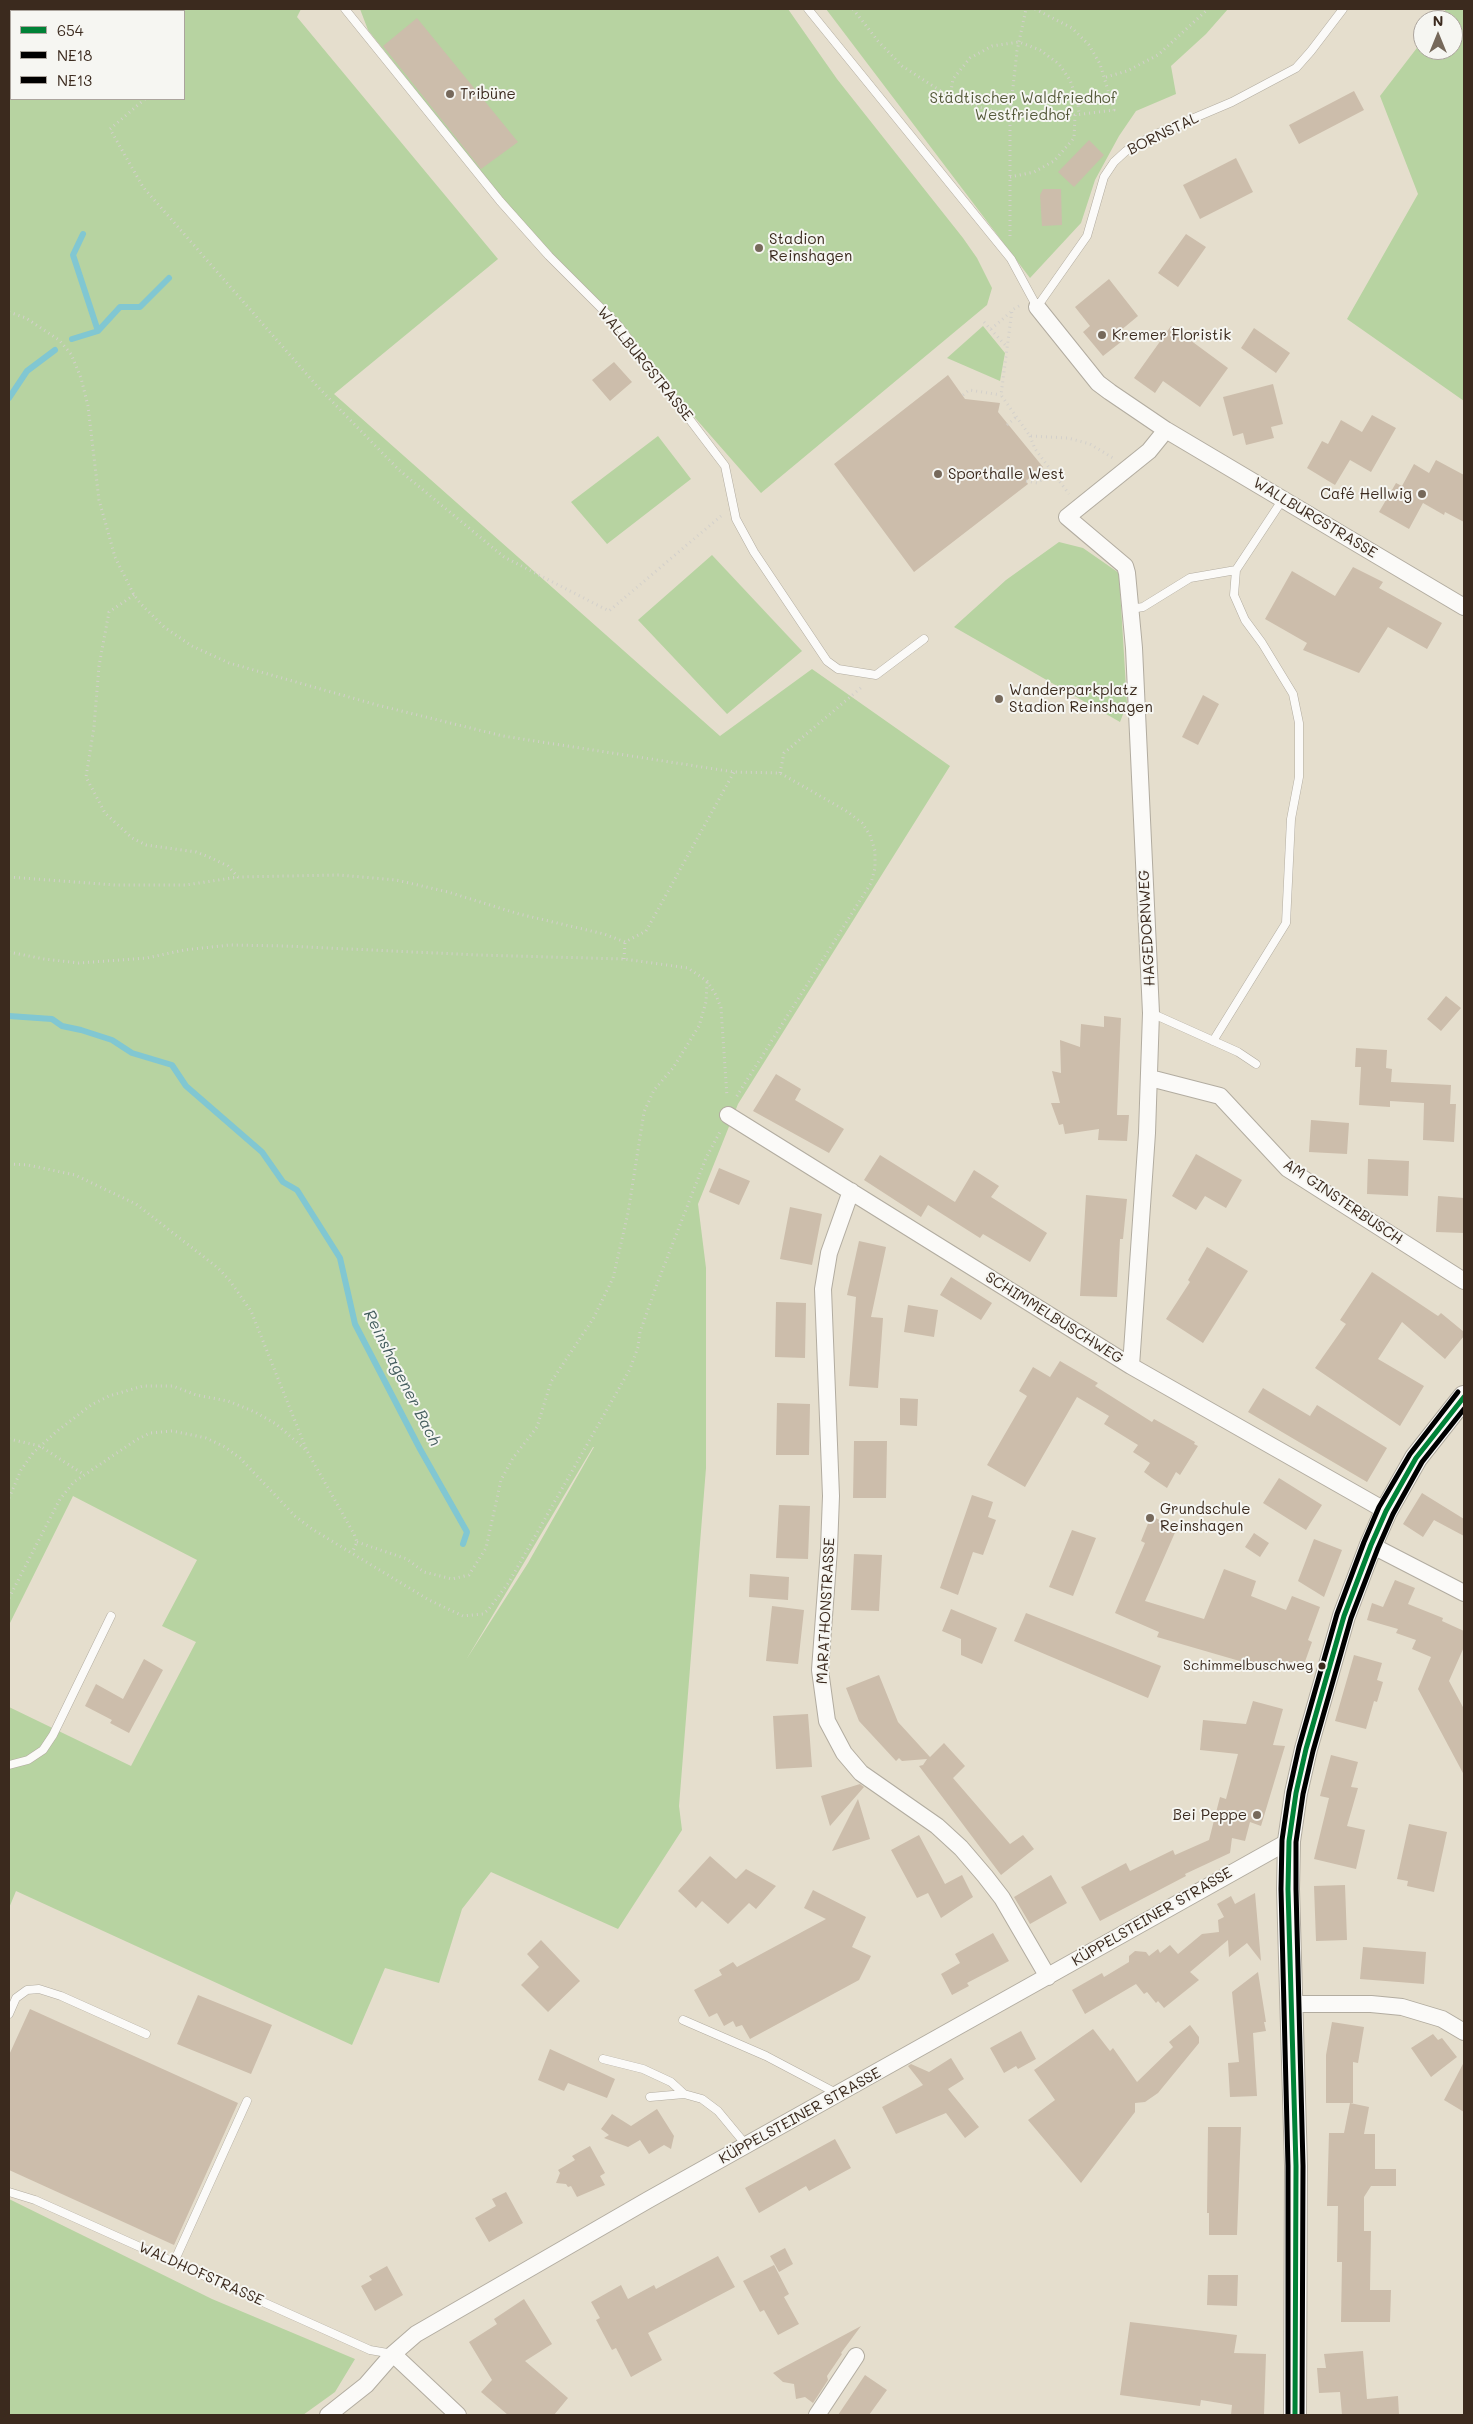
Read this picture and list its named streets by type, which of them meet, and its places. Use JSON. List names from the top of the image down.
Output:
{
  "streets": {
    "street": [
      "WALLBURGSTRASSE",
      "HAGEDORNWEG",
      "AM GINSTERBUSCH",
      "SCHIMMELBUSCHWEG",
      "MARATHONSTRASSE",
      "KÜPPELSTEINER STRASSE"
    ],
    "lane": ["BORNSTAL", "WALDHOFSTRASSE"]
  },
  "crossings": [
    ["BORNSTAL", "WALLBURGSTRASSE"],
    ["HAGEDORNWEG", "AM GINSTERBUSCH"],
    ["HAGEDORNWEG", "SCHIMMELBUSCHWEG"],
    ["SCHIMMELBUSCHWEG", "MARATHONSTRASSE"],
    ["MARATHONSTRASSE", "KÜPPELSTEINER STRASSE"],
    ["KÜPPELSTEINER STRASSE", "WALDHOFSTRASSE"]
  ],
  "water": ["Reinshagener Bach"],
  "parks": ["Städtischer Waldfriedhof Westfriedhof"],
  "places": [
    "Tribüne",
    "Stadion Reinshagen",
    "Kremer Floristik",
    "Sporthalle West",
    "Café Hellwig",
    "Wanderparkplatz Stadion Reinshagen",
    "Grundschule Reinshagen",
    "Schimmelbuschweg",
    "Bei Peppe"
  ],
  "lines": ["transit line NE13", "transit line 654", "transit line NE18"],
  "legend": ["654", "NE18", "NE13"],
  "north": "top"
}
